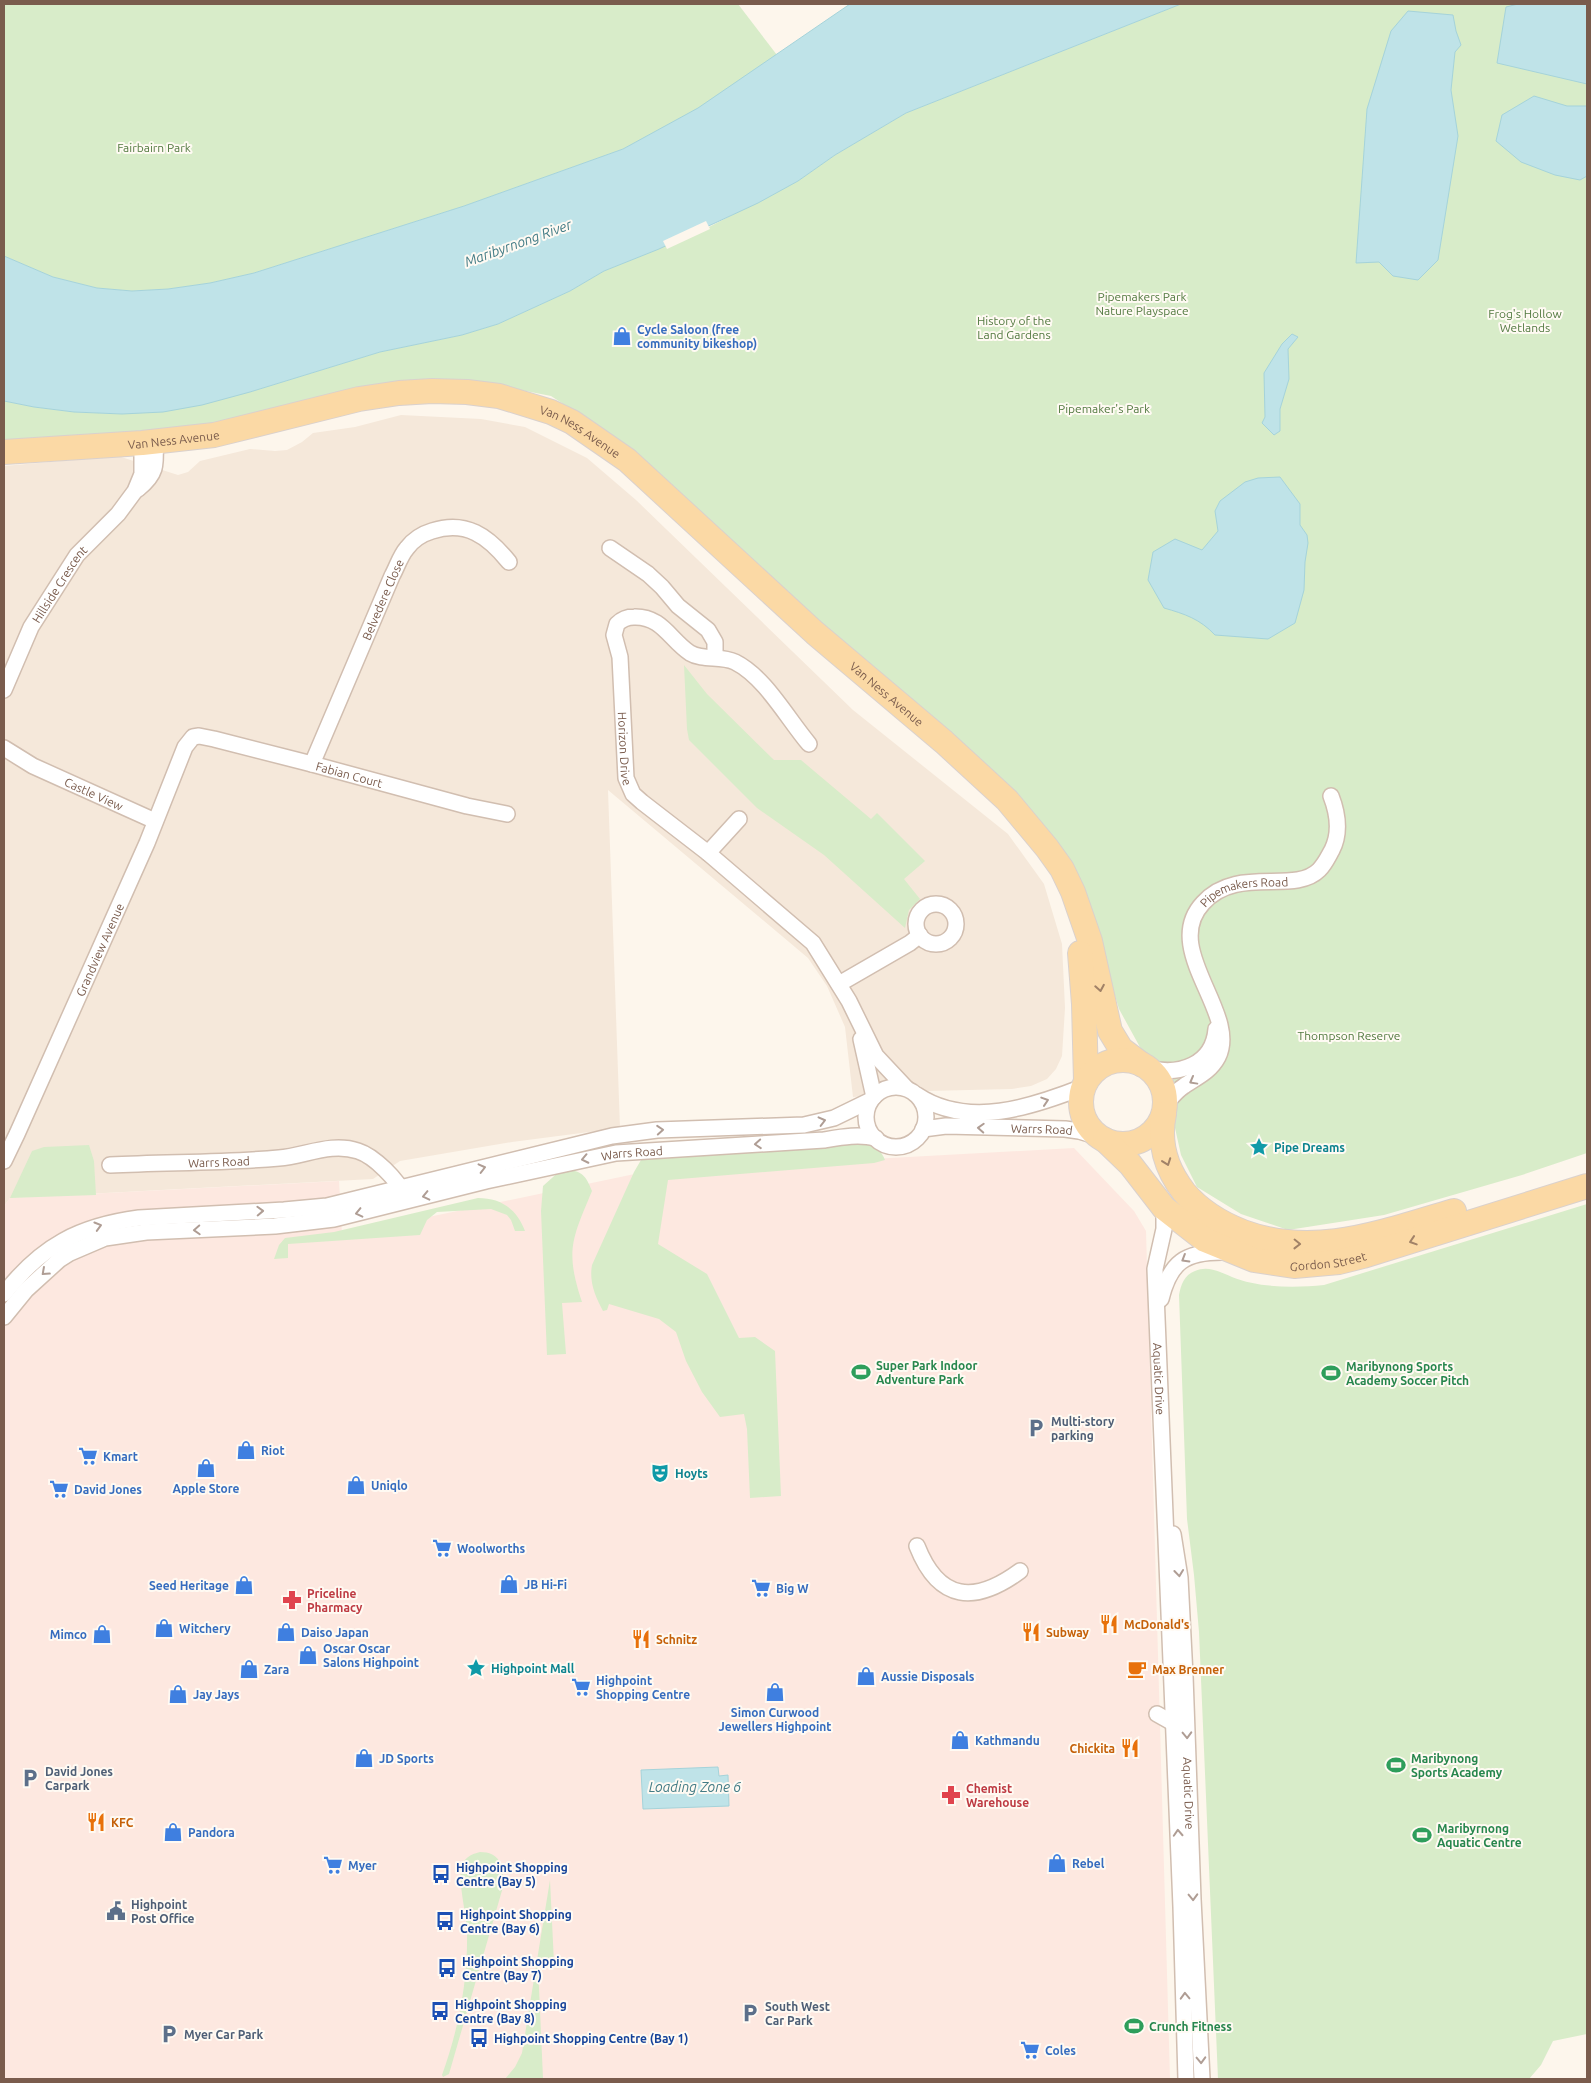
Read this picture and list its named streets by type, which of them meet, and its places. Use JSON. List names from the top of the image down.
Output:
{
  "streets": {
    "main road": ["Van Ness Avenue", "Gordon Street"],
    "street": [
      "Hillside Crescent",
      "Belvedere Close",
      "Horizon Drive",
      "Fabian Court",
      "Castle View",
      "Pipemakers Road",
      "Grandview Avenue",
      "Warrs Road",
      "Aquatic Drive"
    ]
  },
  "crossings": [
    ["Van Ness Avenue", "Hillside Crescent"],
    ["Van Ness Avenue", "Pipemakers Road"],
    ["Van Ness Avenue", "Warrs Road"],
    ["Van Ness Avenue", "Gordon Street"],
    ["Belvedere Close", "Fabian Court"],
    ["Horizon Drive", "Warrs Road"],
    ["Fabian Court", "Grandview Avenue"],
    ["Castle View", "Grandview Avenue"],
    ["Pipemakers Road", "Warrs Road"],
    ["Pipemakers Road", "Gordon Street"],
    ["Warrs Road", "Gordon Street"],
    ["Gordon Street", "Aquatic Drive"]
  ],
  "water": ["Maribyrnong River", "Loading Zone 6"],
  "parks": [
    "Fairbairn Park",
    "Pipemakers Park Nature Playspace",
    "Frog's Hollow Wetlands",
    "History of the Land Gardens",
    "Pipemaker's Park",
    "Thompson Reserve"
  ],
  "places": {
    "shop": [
      "Cycle Saloon (free community bikeshop)",
      "Riot",
      "Apple Store",
      "Uniqlo",
      "JB Hi-Fi",
      "Seed Heritage",
      "Witchery",
      "Daiso Japan",
      "Mimco",
      "Oscar Oscar Salons Highpoint",
      "Zara",
      "Aussie Disposals",
      "Simon Curwood Jewellers Highpoint",
      "Jay Jays",
      "Kathmandu",
      "JD Sports",
      "Pandora",
      "Rebel"
    ],
    "place": ["Pipe Dreams", "Highpoint Mall"],
    "sports": [
      "Super Park Indoor Adventure Park",
      "Maribynong Sports Academy Soccer Pitch",
      "Maribynong Sports Academy",
      "Maribyrnong Aquatic Centre",
      "Crunch Fitness"
    ],
    "parking": [
      "Multi-story parking",
      "David Jones Carpark",
      "South West Car Park",
      "Myer Car Park"
    ],
    "supermarket": [
      "Kmart",
      "David Jones",
      "Woolworths",
      "Big W",
      "Highpoint Shopping Centre",
      "Myer",
      "Coles"
    ],
    "theatre": ["Hoyts"],
    "pharmacy": ["Priceline Pharmacy", "Chemist Warehouse"],
    "restaurant": [
      "McDonald's",
      "Subway",
      "Schnitz",
      "Chickita",
      "KFC"
    ],
    "cafe": ["Max Brenner"],
    "bus stop": [
      "Highpoint Shopping Centre (Bay 5)",
      "Highpoint Shopping Centre (Bay 6)",
      "Highpoint Shopping Centre (Bay 7)",
      "Highpoint Shopping Centre (Bay 8)",
      "Highpoint Shopping Centre (Bay 1)"
    ],
    "public building": ["Highpoint Post Office"]
  }
}
